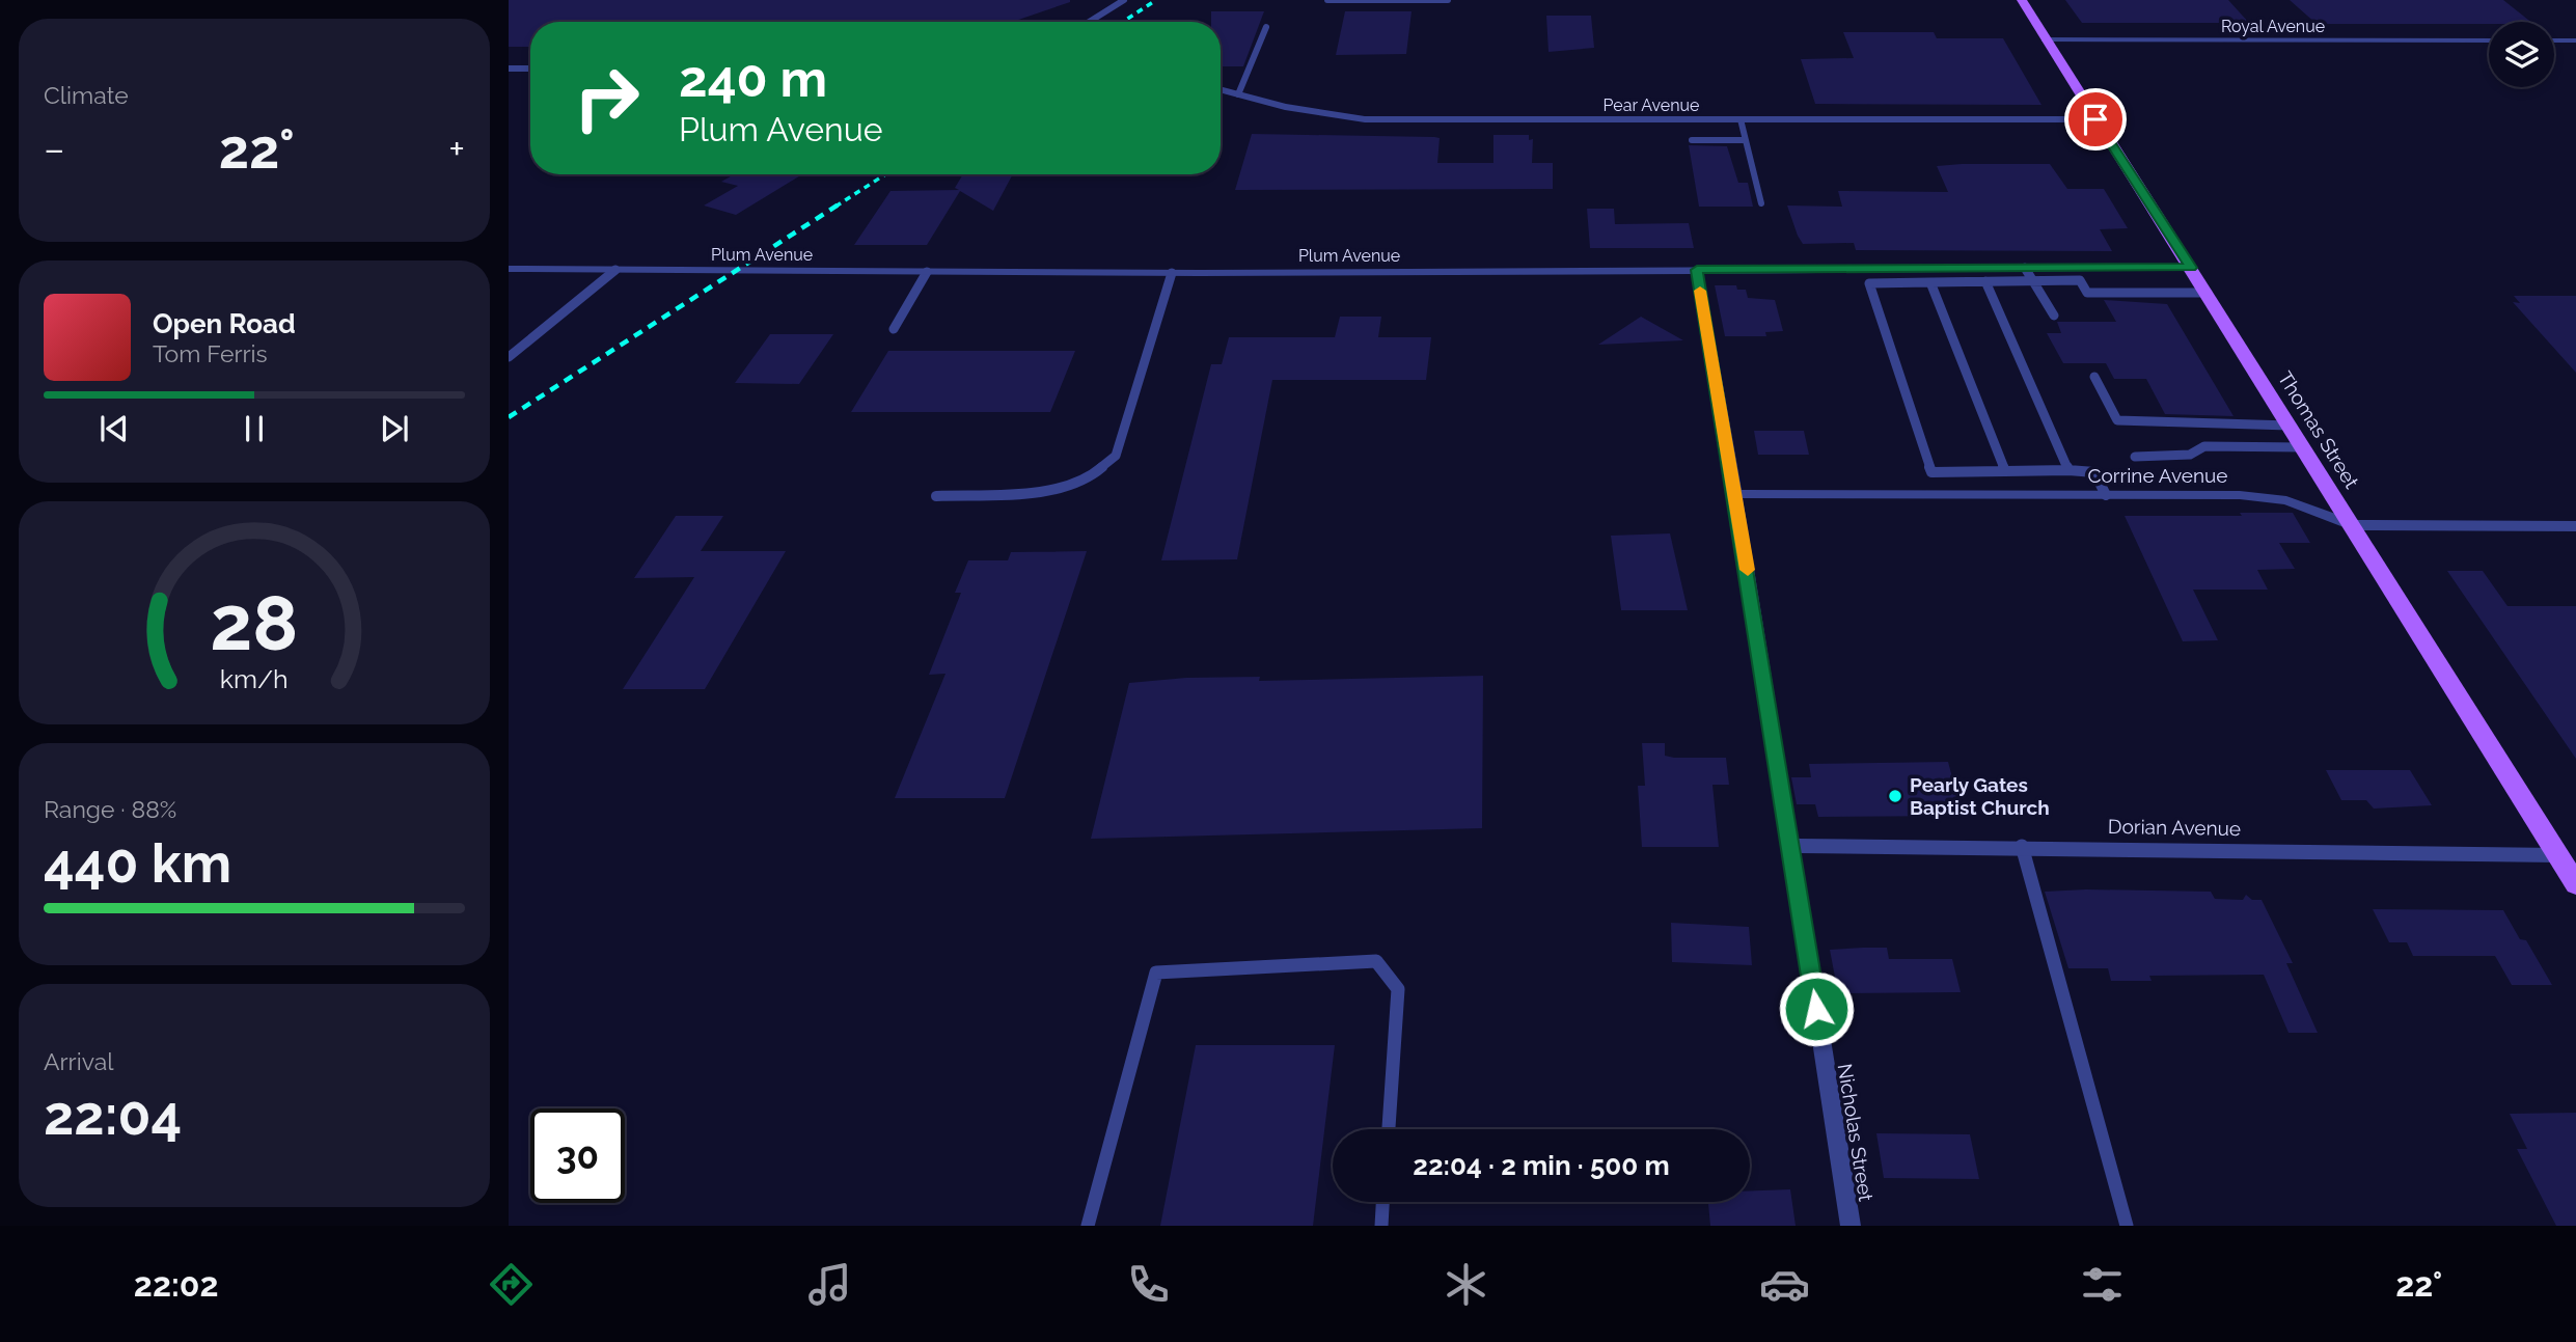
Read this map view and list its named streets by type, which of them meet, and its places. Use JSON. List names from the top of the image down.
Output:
{
  "streets": {
    "main road": ["Thomas Street"],
    "street": [
      "Royal Avenue",
      "Pear Avenue",
      "Plum Avenue",
      "Corrine Avenue",
      "Dorian Avenue",
      "Nicholas Street"
    ]
  },
  "crossings": [
    ["Royal Avenue", "Thomas Street"],
    ["Pear Avenue", "Thomas Street"],
    ["Plum Avenue", "Thomas Street"],
    ["Plum Avenue", "Nicholas Street"],
    ["Thomas Street", "Corrine Avenue"],
    ["Thomas Street", "Dorian Avenue"],
    ["Corrine Avenue", "Nicholas Street"],
    ["Dorian Avenue", "Nicholas Street"]
  ],
  "places": ["Pearly Gates Baptist Church"],
  "page": {
    "tile": [
      "Climate",
      ["Range · 88%", "440 km"],
      ["Arrival", "22:04"]
    ],
    "turn": ["240 m", "Plum Avenue"],
    "heat": ["−", "22°", "+"],
    "song": ["Open Road", "Tom Ferris"],
    "limit": "30",
    "trip": "22:04 · 2 min · 500 m",
    "tabs": ["22:02", "22°"],
    "gauge": ["28", "km/h"]
  }
}
